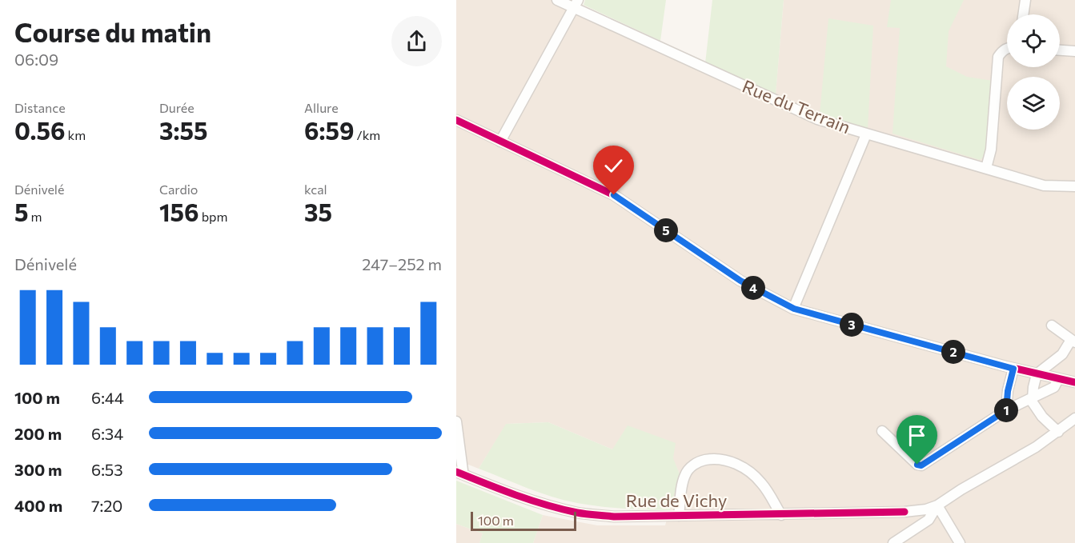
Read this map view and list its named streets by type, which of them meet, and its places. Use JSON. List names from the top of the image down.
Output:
{
  "streets": {
    "street": ["Rue du Terrain", "Rue de Vichy"]
  },
  "scale_bar": "100 m",
  "page": {
    "heading": ["Course du matin", "06:09"],
    "stats": [
      ["Distance", "0.56 km"],
      ["Durée", "3:55"],
      ["Allure", "6:59 /km"],
      ["Dénivelé", "5 m"],
      ["Cardio", "156 bpm"],
      ["kcal", "35"]
    ],
    "pins": [
      "5",
      "4",
      "3",
      "2",
      "1"
    ],
    "chart": ["Dénivelé", "247–252 m"],
    "list": [
      {
        "name": "100 m",
        "note": "6:44"
      },
      {
        "name": "200 m",
        "note": "6:34"
      },
      {
        "name": "300 m",
        "note": "6:53"
      },
      {
        "name": "400 m",
        "note": "7:20"
      }
    ],
    "scale": "100 m"
  }
}
